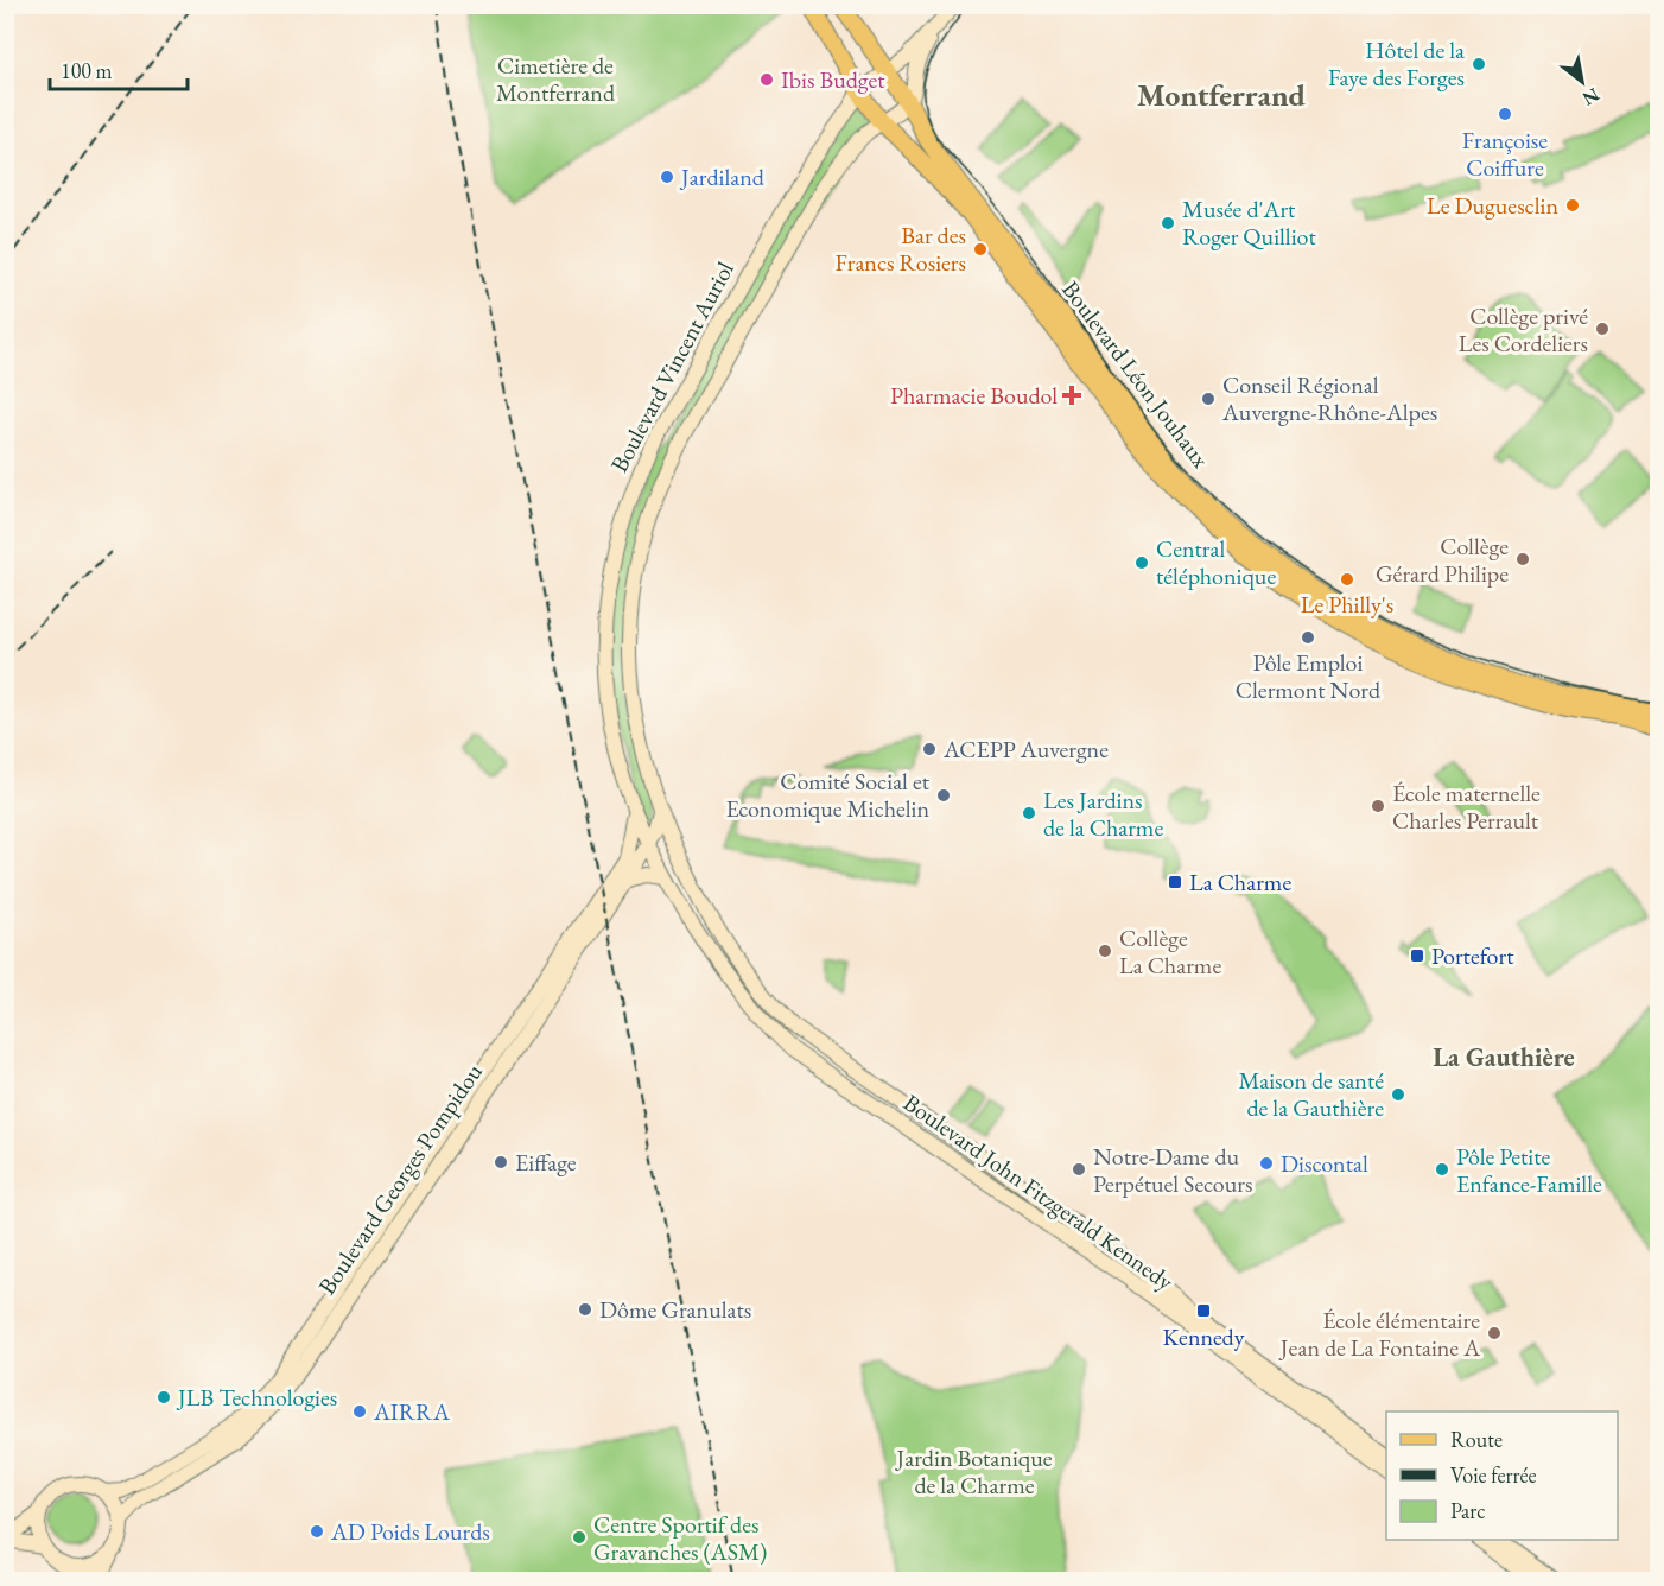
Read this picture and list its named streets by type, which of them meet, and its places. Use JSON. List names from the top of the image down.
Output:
{
  "streets": {
    "main road": [
      "Boulevard Vincent Auriol",
      "Boulevard Léon Jouhaux",
      "Boulevard Georges Pompidou",
      "Boulevard John Fitzgerald Kennedy"
    ]
  },
  "crossings": [
    ["Boulevard Vincent Auriol", "Boulevard Léon Jouhaux"],
    ["Boulevard Vincent Auriol", "Boulevard Georges Pompidou"],
    ["Boulevard Vincent Auriol", "Boulevard John Fitzgerald Kennedy"]
  ],
  "districts": ["Montferrand", "La Gauthière"],
  "parks": ["Cimetière de Montferrand", "Jardin Botanique de la Charme"],
  "places": {
    "other": [
      "Hôtel de la Faye des Forges",
      "Ibis Budget",
      "Françoise Coiffure",
      "Jardiland",
      "Le Duguesclin",
      "Musée d'Art Roger Quilliot",
      "Bar des Francs Rosiers",
      "Collège privé Les Cordeliers",
      "Conseil Régional Auvergne-Rhône-Alpes",
      "Collège Gérard Philipe",
      "Central téléphonique",
      "Le Philly's",
      "Pôle Emploi Clermont Nord",
      "ACEPP Auvergne",
      "Comité Social et Economique Michelin",
      "École maternelle Charles Perrault",
      "Les Jardins de la Charme",
      "Collège La Charme",
      "Maison de santé de la Gauthière",
      "Eiffage",
      "Discontal",
      "Notre-Dame du Perpétuel Secours",
      "Pôle Petite Enfance-Famille",
      "Dôme Granulats",
      "École élémentaire Jean de La Fontaine A",
      "JLB Technologies",
      "AIRRA",
      "AD Poids Lourds",
      "Centre Sportif des Gravanches (ASM)"
    ],
    "health": ["Pharmacie Boudol"],
    "transit": ["La Charme", "Portefort", "Kennedy"]
  },
  "legend": ["Route", "Voie ferrée", "Parc"],
  "scale_bar": "100 m",
  "north": "bottom right"
}
